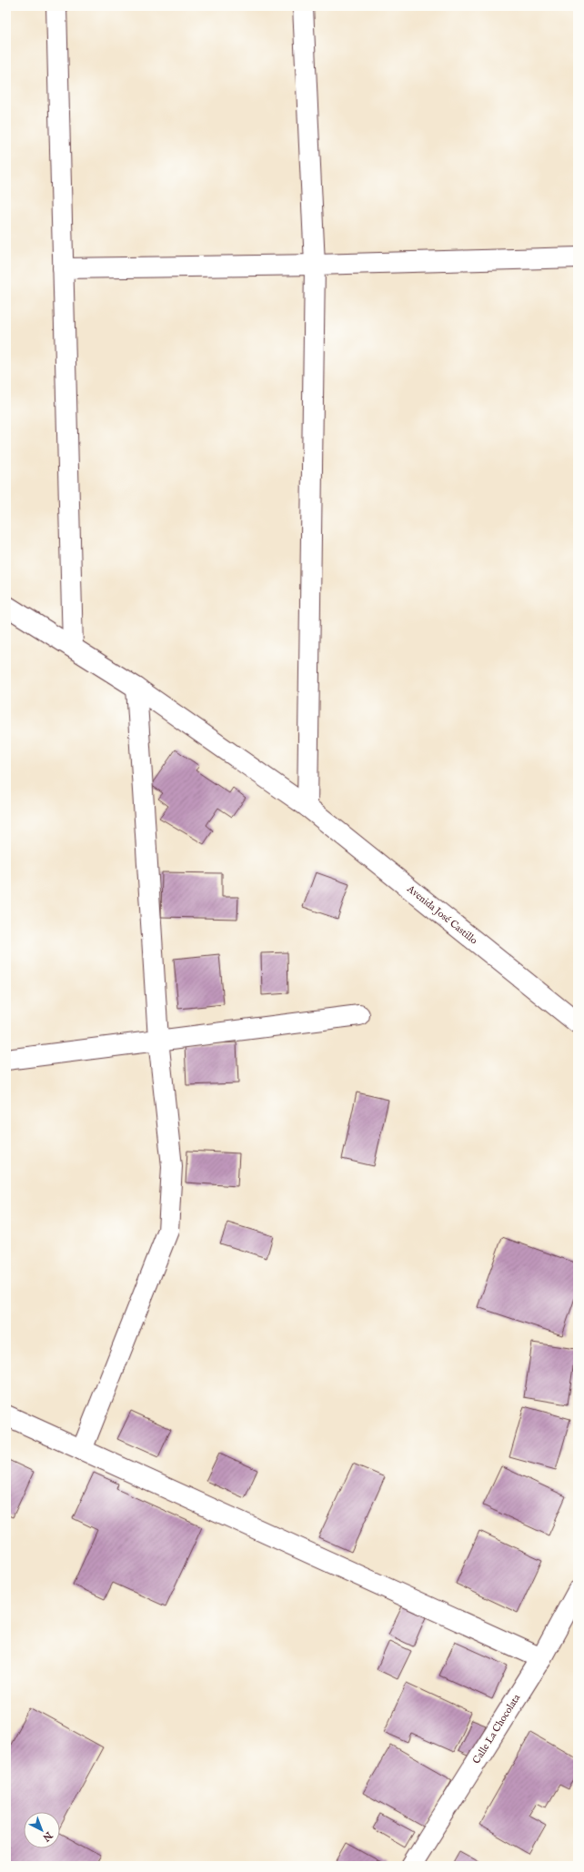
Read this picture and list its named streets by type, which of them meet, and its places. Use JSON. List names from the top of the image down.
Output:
{
  "streets": {
    "street": ["Avenida José Castillo", "Calle La Chocolata"]
  },
  "north": "bottom right"
}
